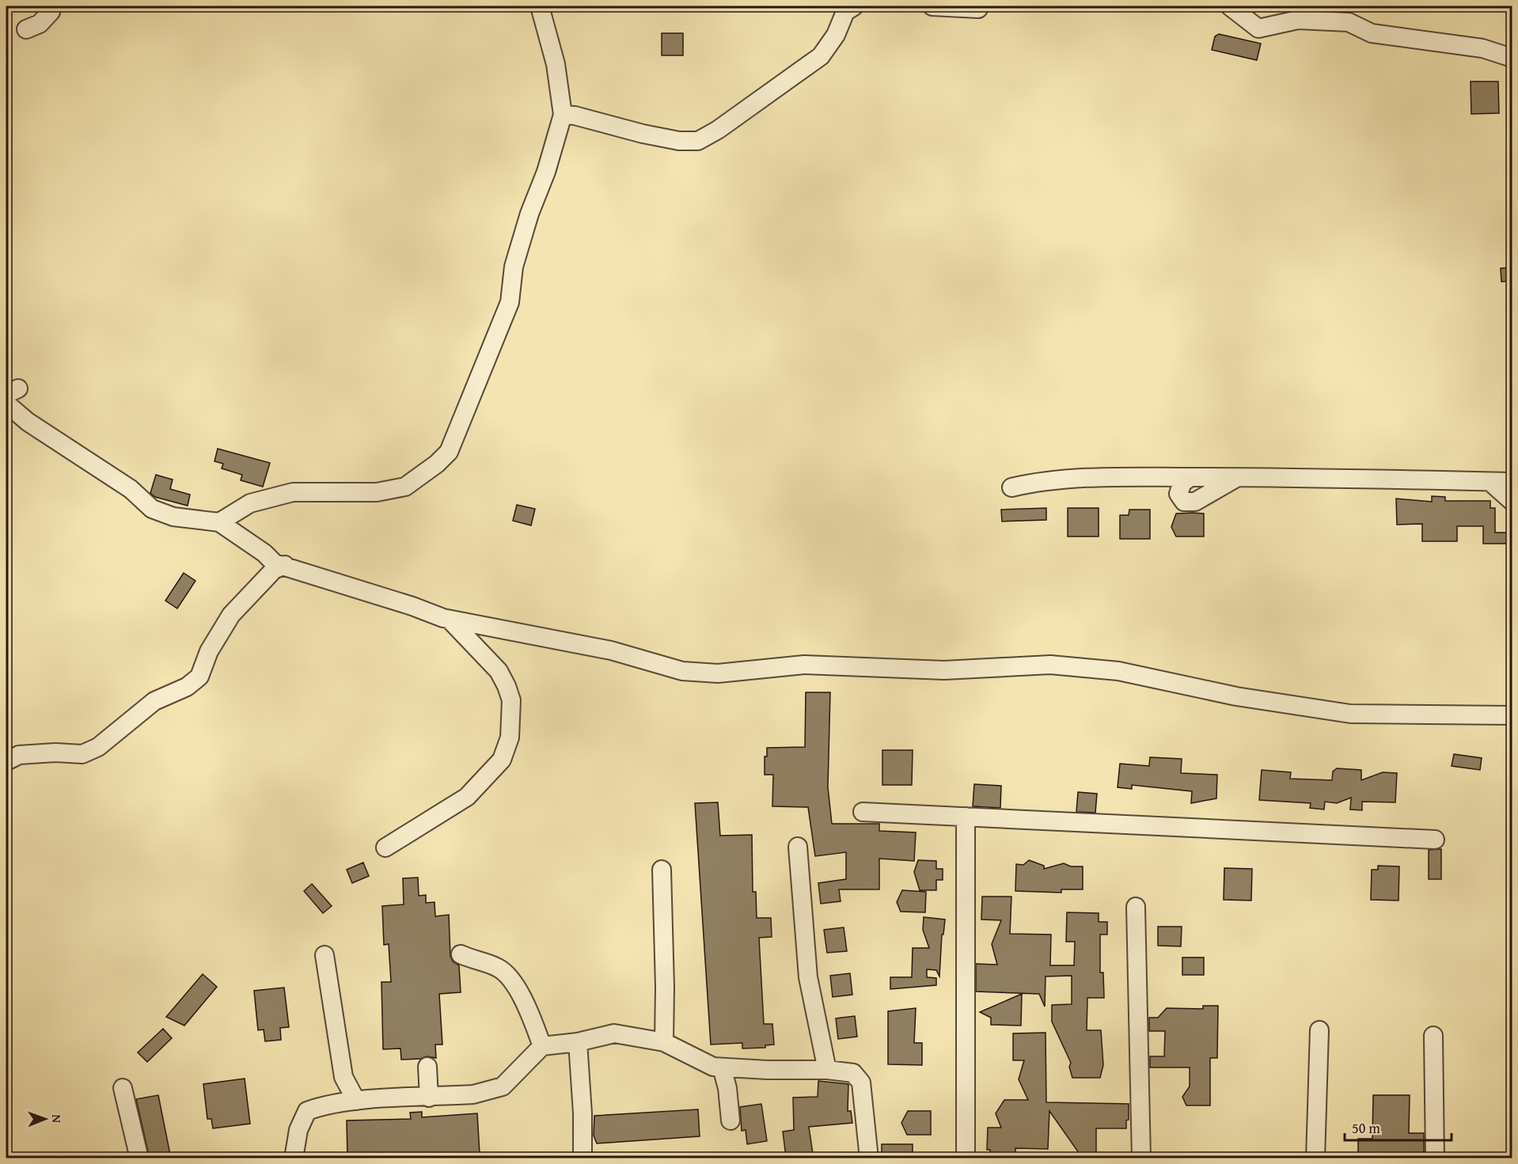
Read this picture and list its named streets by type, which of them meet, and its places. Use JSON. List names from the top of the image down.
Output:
{
  "scale_bar": "50 m",
  "north": "right"
}
